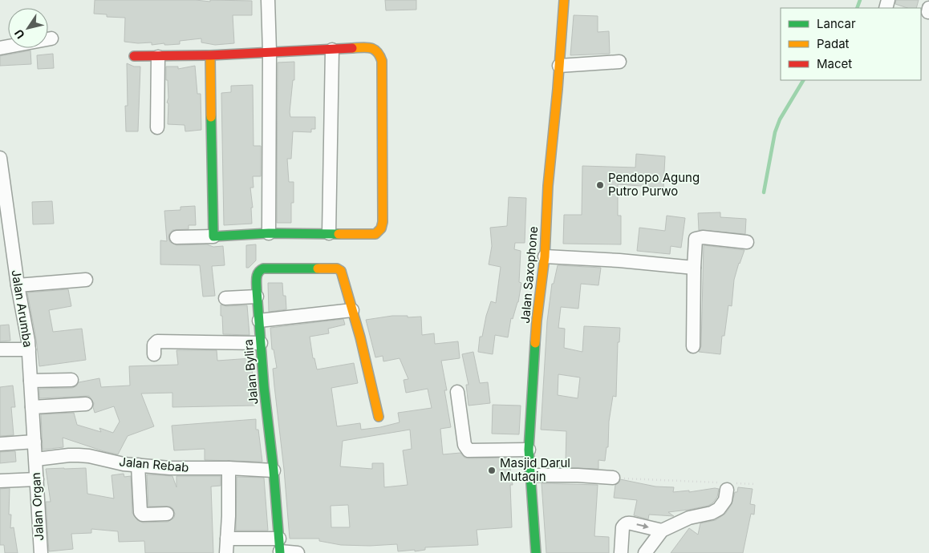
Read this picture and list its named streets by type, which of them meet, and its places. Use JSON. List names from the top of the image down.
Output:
{
  "streets": {
    "street": [
      "Jalan Saxophone",
      "Jalan Arumba",
      "Jalan Bylira",
      "Jalan Rebab",
      "Jalan Organ"
    ]
  },
  "crossings": [
    ["Jalan Arumba", "Jalan Rebab"],
    ["Jalan Arumba", "Jalan Organ"],
    ["Jalan Bylira", "Jalan Rebab"],
    ["Jalan Rebab", "Jalan Organ"]
  ],
  "places": ["Pendopo Agung Putro Purwo", "Masjid Darul Mutaqin"],
  "legend": ["Lancar", "Padat", "Macet"],
  "north": "bottom left"
}
